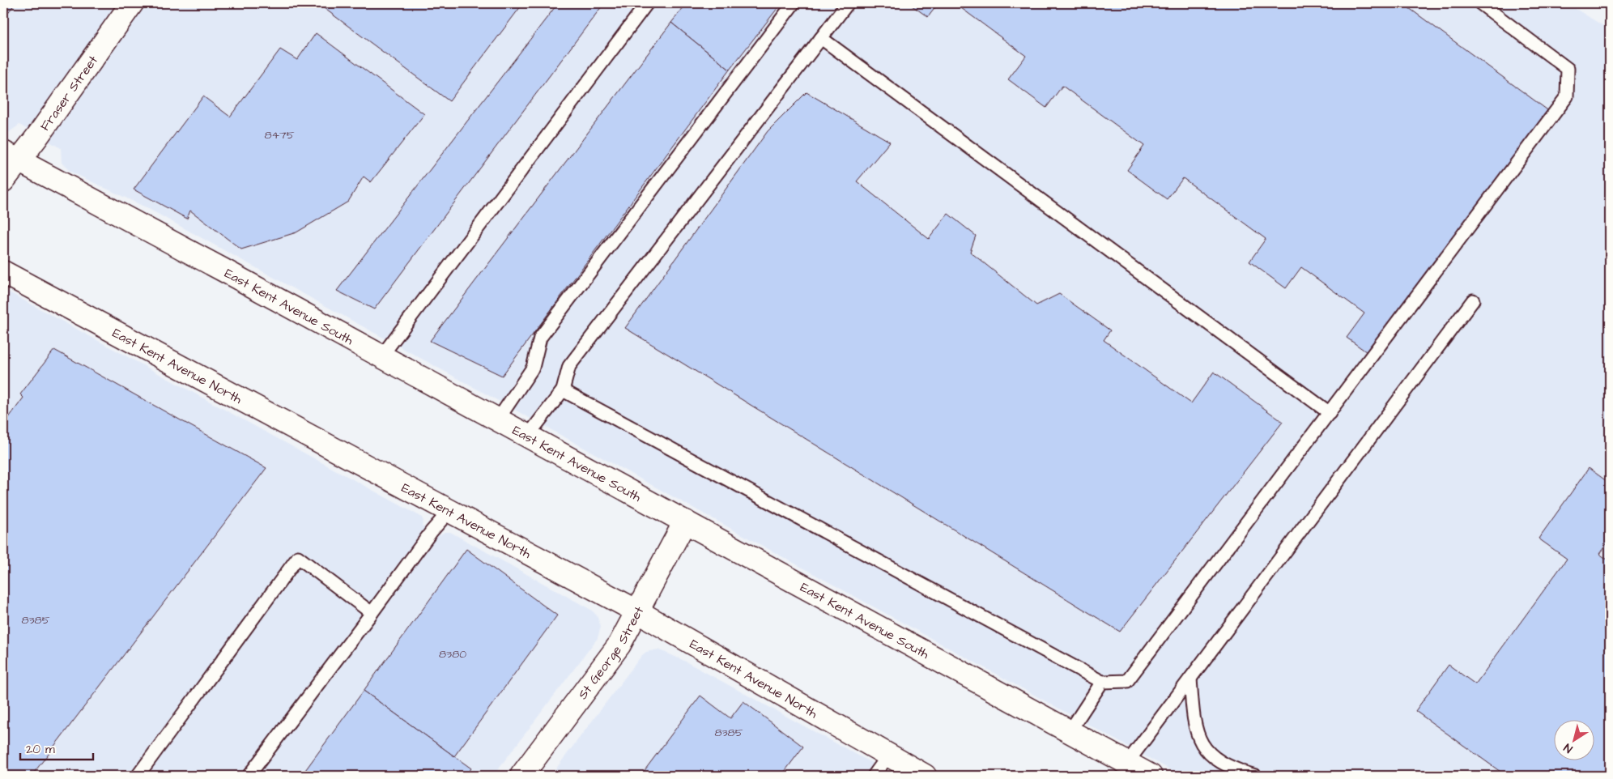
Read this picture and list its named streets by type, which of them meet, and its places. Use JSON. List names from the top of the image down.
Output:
{
  "streets": {
    "street": [
      "Fraser Street",
      "East Kent Avenue South",
      "East Kent Avenue North",
      "St George Street"
    ]
  },
  "crossings": [
    ["Fraser Street", "East Kent Avenue South"],
    ["East Kent Avenue South", "St George Street"],
    ["East Kent Avenue North", "St George Street"]
  ],
  "house_numbers": [
    "8475",
    "8385",
    "8380",
    "8385"
  ],
  "scale_bar": "20 m",
  "north": "bottom left"
}
